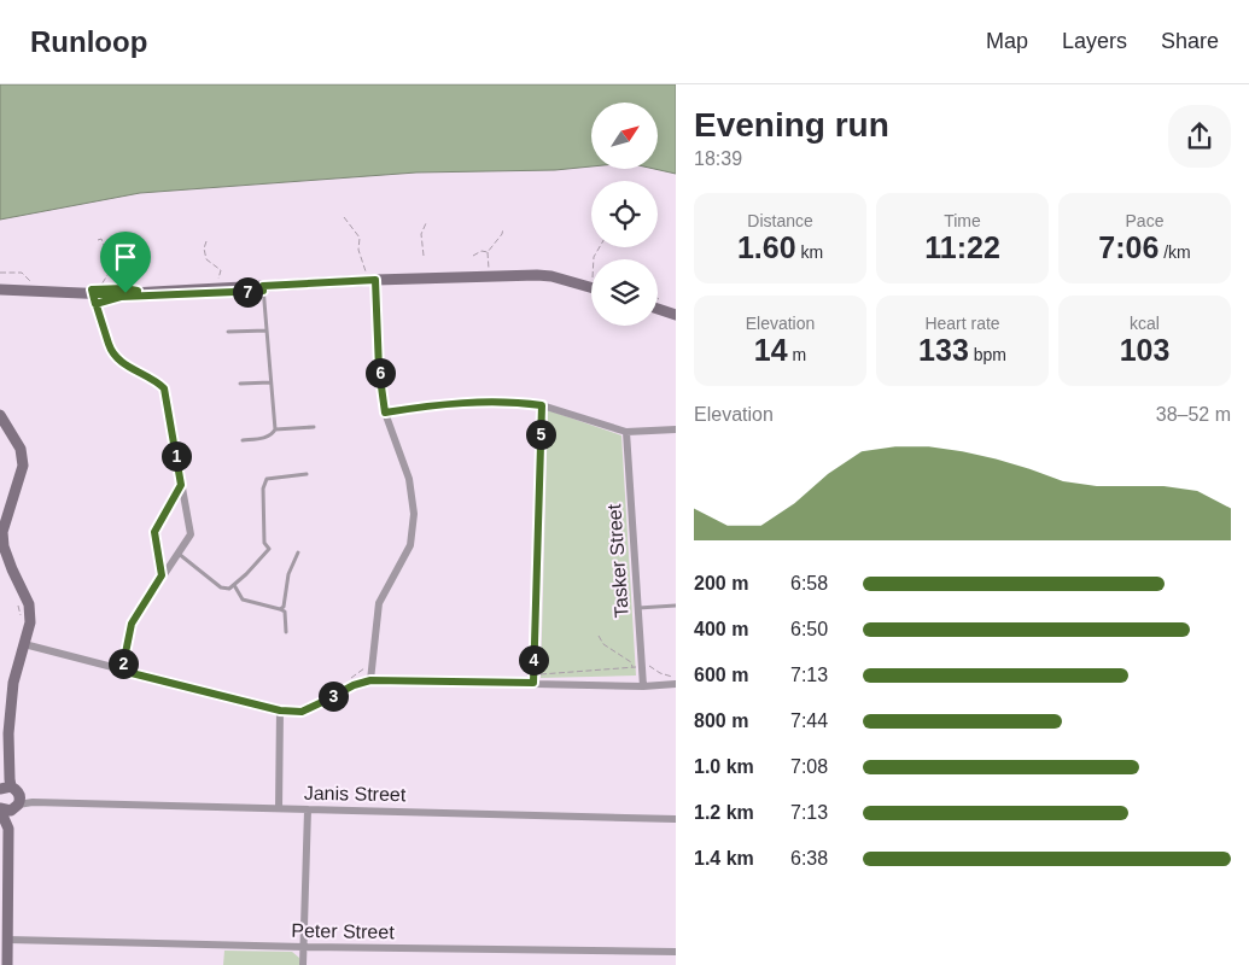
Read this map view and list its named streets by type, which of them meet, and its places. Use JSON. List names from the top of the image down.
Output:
{
  "streets": {
    "street": ["Tasker Street", "Janis Street", "Peter Street"]
  },
  "north": "top right",
  "page": {
    "header": "Runloop",
    "nav": ["Map", "Layers", "Share"],
    "heading": ["Evening run", "18:39"],
    "stats": [
      ["Distance", "1.60 km"],
      ["Time", "11:22"],
      ["Pace", "7:06 /km"],
      ["Elevation", "14 m"],
      ["Heart rate", "133 bpm"],
      ["kcal", "103"]
    ],
    "pins": [
      "7",
      "6",
      "5",
      "1",
      "4",
      "2",
      "3"
    ],
    "chart": ["Elevation", "38–52 m"],
    "list": [
      {
        "name": "200 m",
        "note": "6:58"
      },
      {
        "name": "400 m",
        "note": "6:50"
      },
      {
        "name": "600 m",
        "note": "7:13"
      },
      {
        "name": "800 m",
        "note": "7:44"
      },
      {
        "name": "1.0 km",
        "note": "7:08"
      },
      {
        "name": "1.2 km",
        "note": "7:13"
      },
      {
        "name": "1.4 km",
        "note": "6:38"
      }
    ]
  }
}
